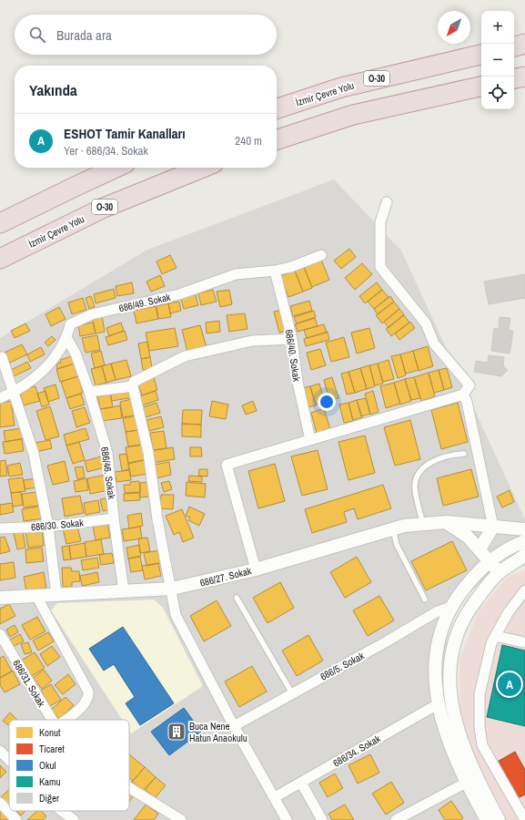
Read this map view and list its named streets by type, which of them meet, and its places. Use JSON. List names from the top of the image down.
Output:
{
  "streets": {
    "highway": ["O-30", "İzmir Çevre Yolu"],
    "street": [
      "686/49. Sokak",
      "686/40. Sokak",
      "686/46. Sokak",
      "686/30. Sokak",
      "686/27. Sokak",
      "686/5. Sokak",
      "686/31. Sokak",
      "686/34. Sokak"
    ]
  },
  "crossings": [
    ["686/49. Sokak", "686/40. Sokak"],
    ["686/49. Sokak", "686/46. Sokak"],
    ["686/46. Sokak", "686/30. Sokak"],
    ["686/46. Sokak", "686/27. Sokak"]
  ],
  "places": {
    "building": ["Buca Nene Hatun Anaokulu"]
  },
  "legend": [
    "Konut",
    "Ticaret",
    "Okul",
    "Kamu",
    "Diğer"
  ],
  "north": "bottom left",
  "page": {
    "map_buttons": ["+", "−"],
    "search": "Burada ara",
    "heading": "Yakında",
    "list": [
      {
        "mark": "A",
        "name": "ESHOT Tamir Kanalları",
        "note": "Yer · 686/34. Sokak",
        "value": "240 m"
      }
    ],
    "pins": "A"
  }
}
